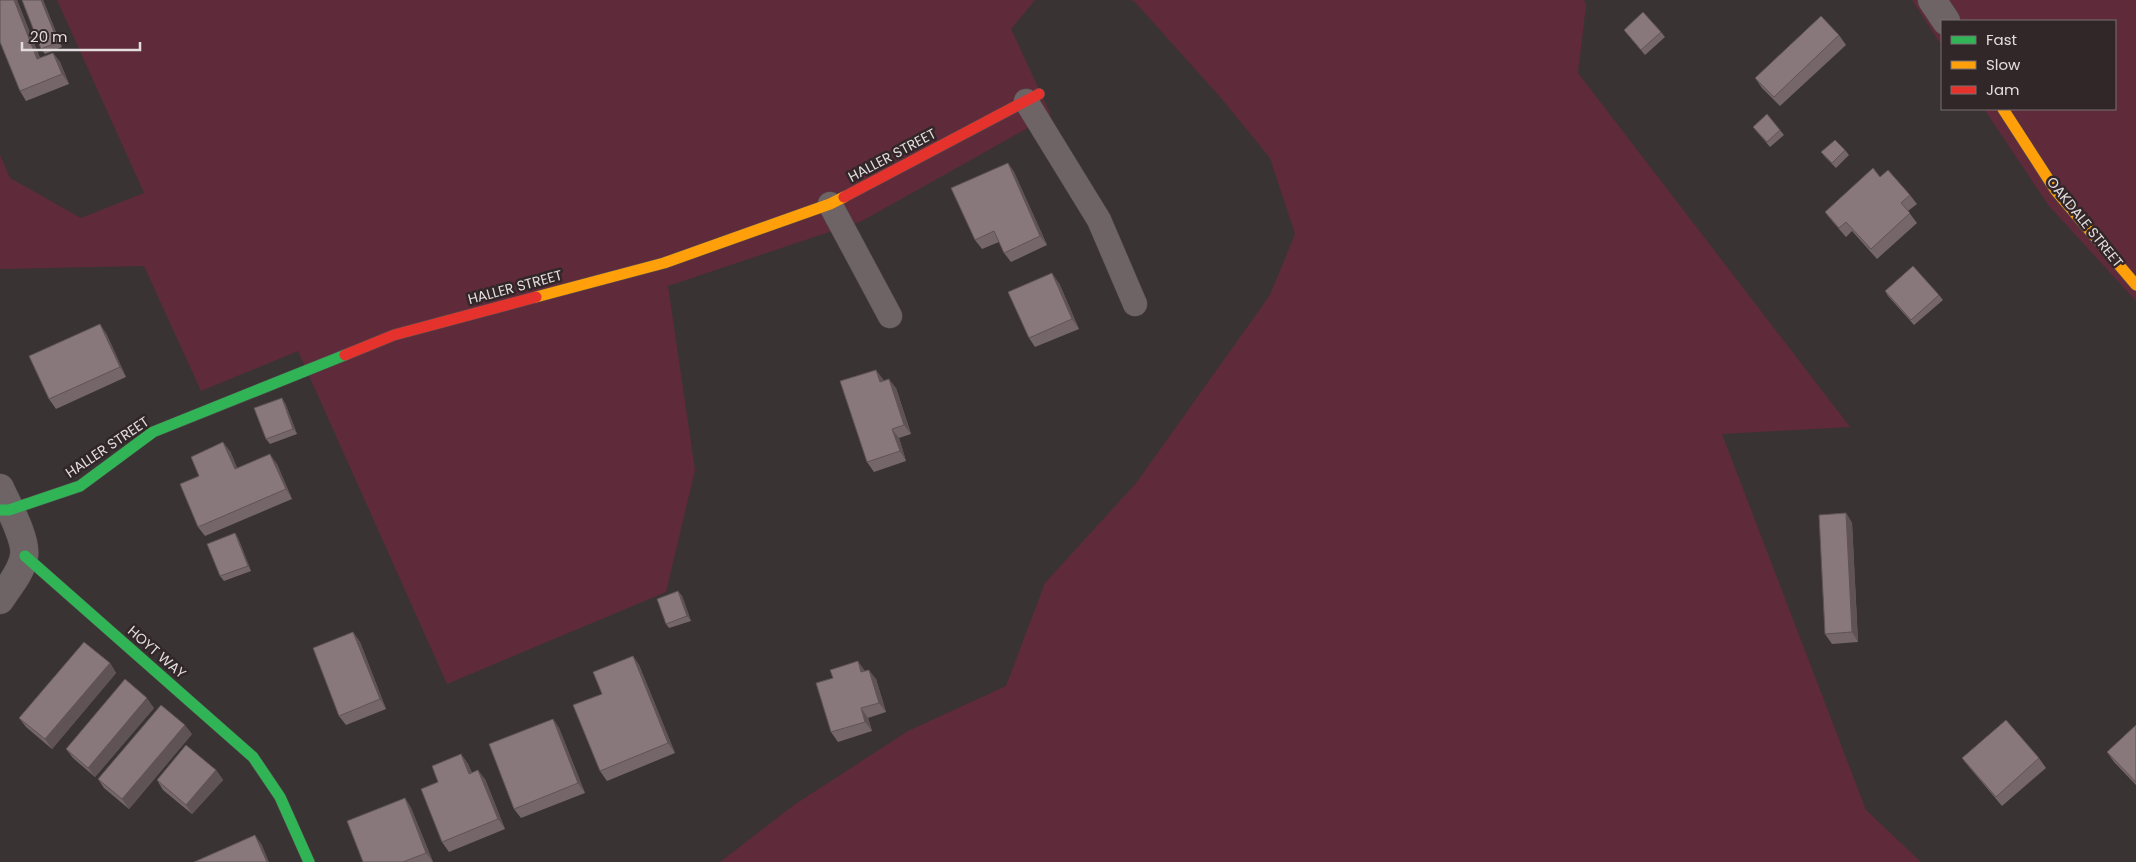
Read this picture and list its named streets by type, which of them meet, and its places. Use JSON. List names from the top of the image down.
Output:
{
  "streets": {
    "street": ["HALLER STREET", "OAKDALE STREET", "HOYT WAY"]
  },
  "legend": ["Fast", "Slow", "Jam"],
  "scale_bar": "20 m"
}
